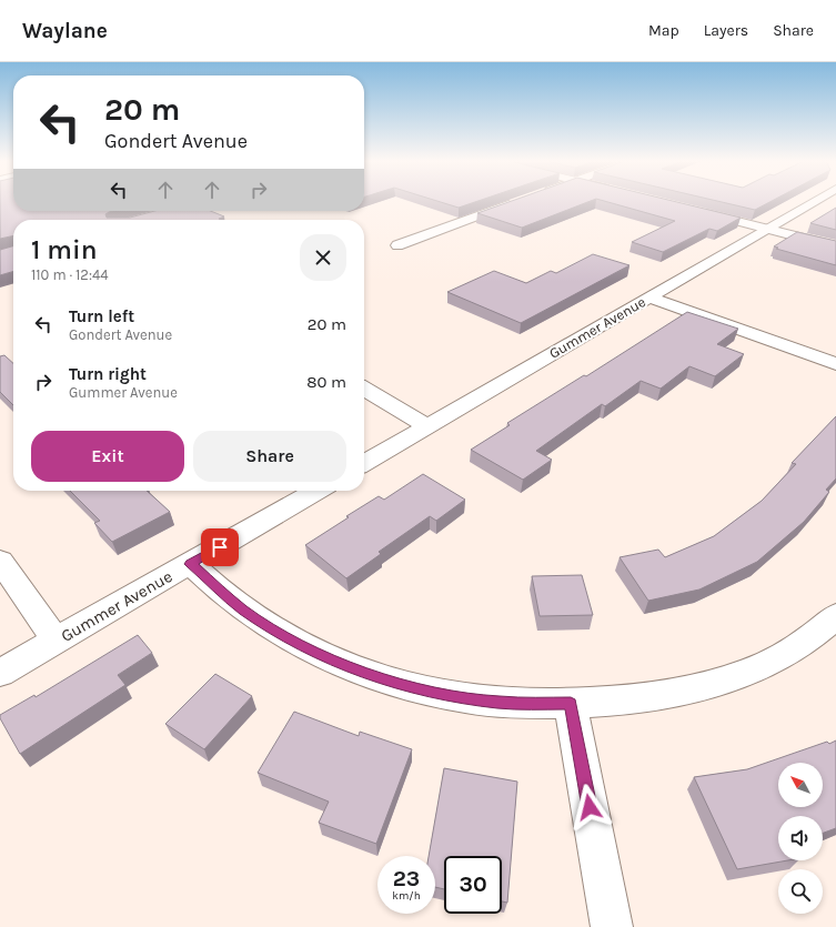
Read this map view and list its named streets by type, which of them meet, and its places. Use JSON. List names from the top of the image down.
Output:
{
  "streets": {
    "street": ["Gummer Avenue"]
  },
  "north": "top left",
  "page": {
    "header": "Waylane",
    "nav": ["Map", "Layers", "Share"],
    "turn": ["20 m", "Gondert Avenue"],
    "heading": ["1 min", "110 m · 12:44"],
    "list": [
      {
        "name": "Turn left",
        "note": "Gondert Avenue",
        "value": "20 m"
      },
      {
        "name": "Turn right",
        "note": "Gummer Avenue",
        "value": "80 m"
      }
    ],
    "buttons": ["Exit", "Share"],
    "speed": "23 km/h",
    "limit": "30"
  }
}
